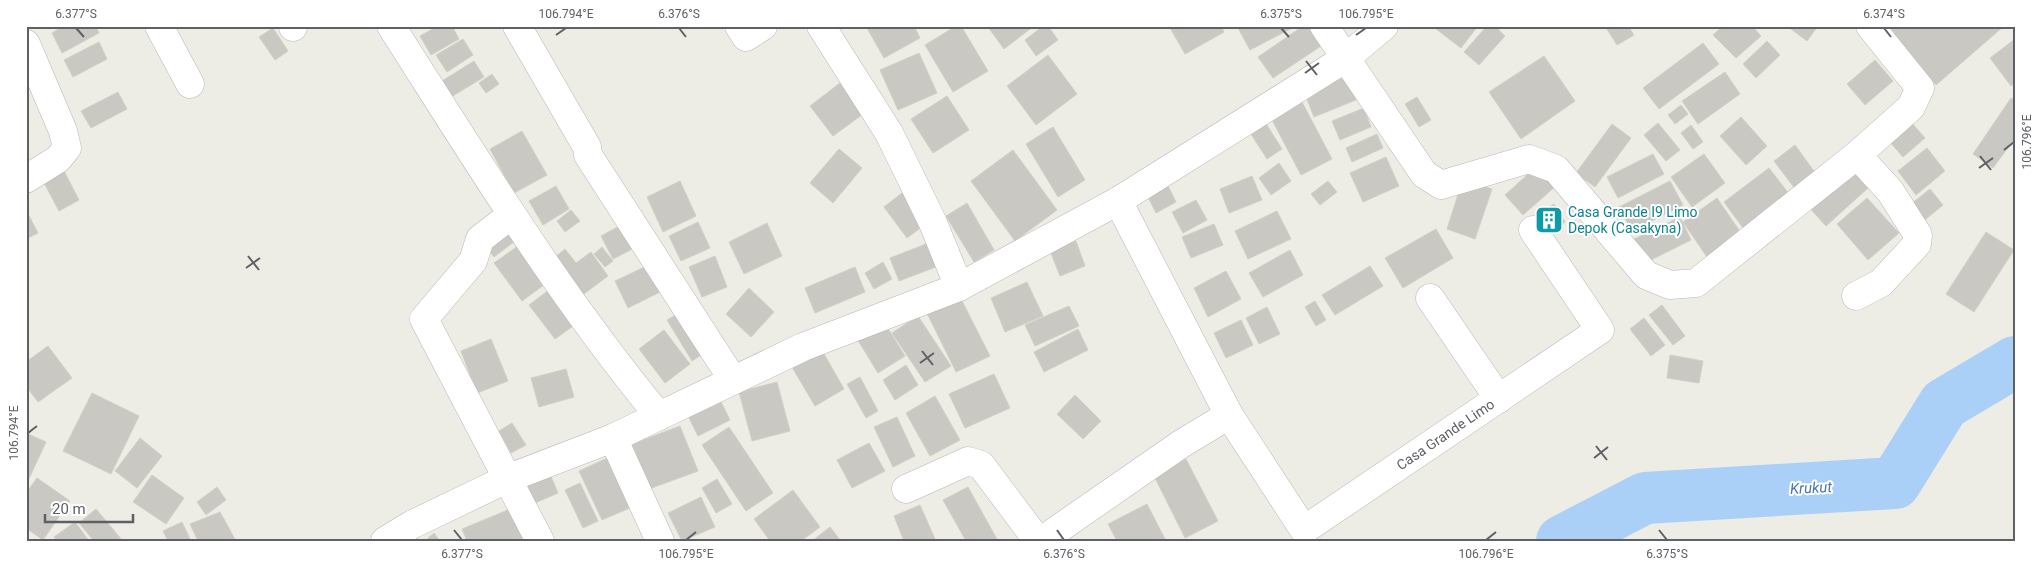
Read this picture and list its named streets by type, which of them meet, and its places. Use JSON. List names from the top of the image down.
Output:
{
  "streets": {
    "street": ["Casa Grande Limo"]
  },
  "water": ["Krukut"],
  "places": {
    "building": ["Casa Grande I9 Limo Depok (Casakyna)"]
  },
  "scale_bar": "20 m",
  "coordinates": [
    "6.377°S",
    "106.794°E",
    "6.376°S",
    "6.375°S",
    "106.795°E",
    "6.374°S",
    "106.796°E"
  ]
}
